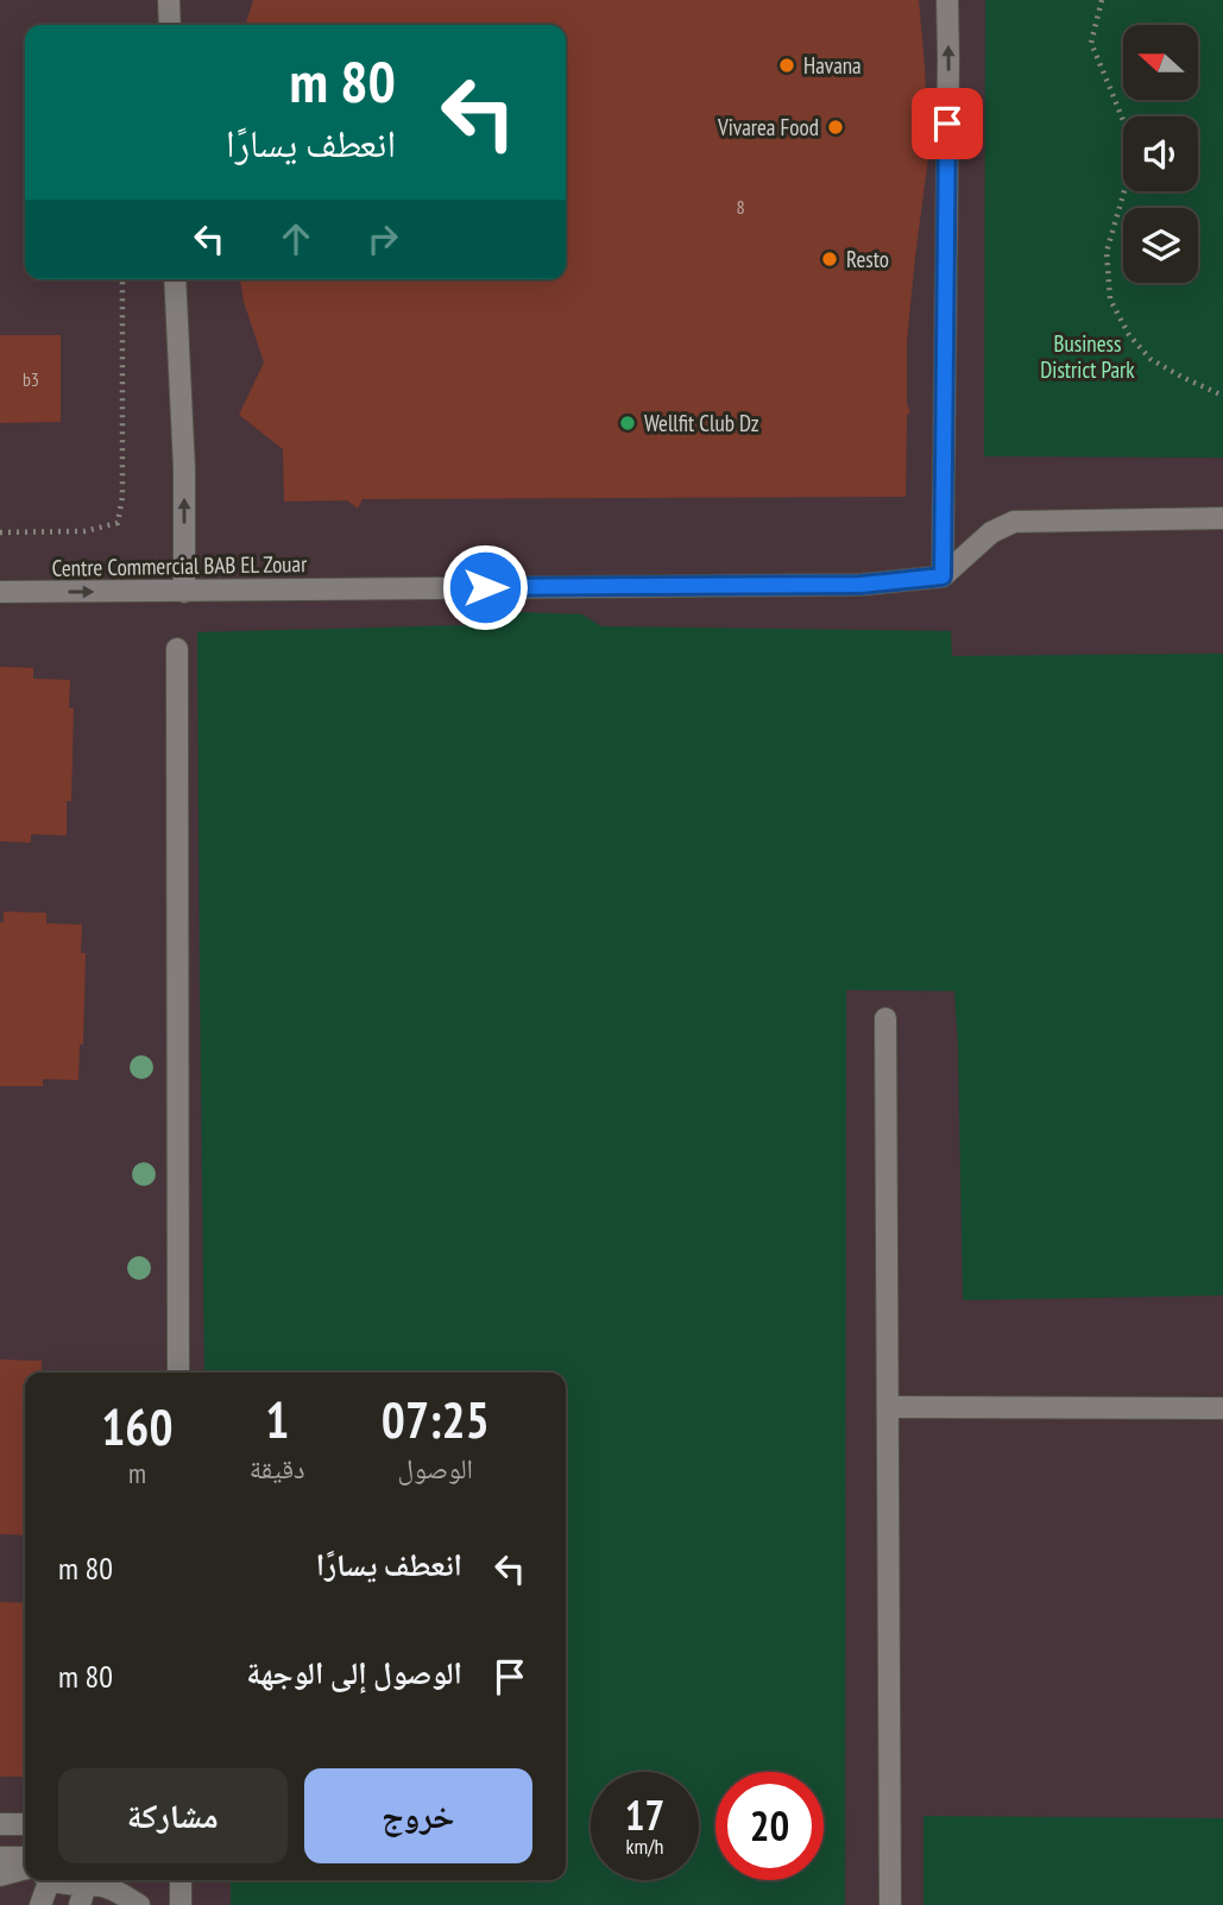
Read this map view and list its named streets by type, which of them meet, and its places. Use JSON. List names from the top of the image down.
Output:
{
  "streets": {
    "lane": ["Centre Commercial BAB EL Zouar"]
  },
  "parks": ["Business District Park"],
  "places": [
    "Havana",
    "Vivarea Food",
    "Resto",
    "Wellfit Club Dz"
  ],
  "house_numbers": ["8", "b3"],
  "north": "left",
  "page": {
    "turn": ["80 m", "انعطف يسارًا"],
    "eta": [
      "07:25",
      "الوصول",
      "1",
      "دقيقة",
      "160",
      "m"
    ],
    "list": [
      {
        "name": "انعطف يسارًا",
        "value": "80 m"
      },
      {
        "name": "الوصول إلى الوجهة",
        "value": "80 m"
      }
    ],
    "buttons": ["خروج", "مشاركة"],
    "speed": "17 km/h",
    "limit": "20"
  }
}
